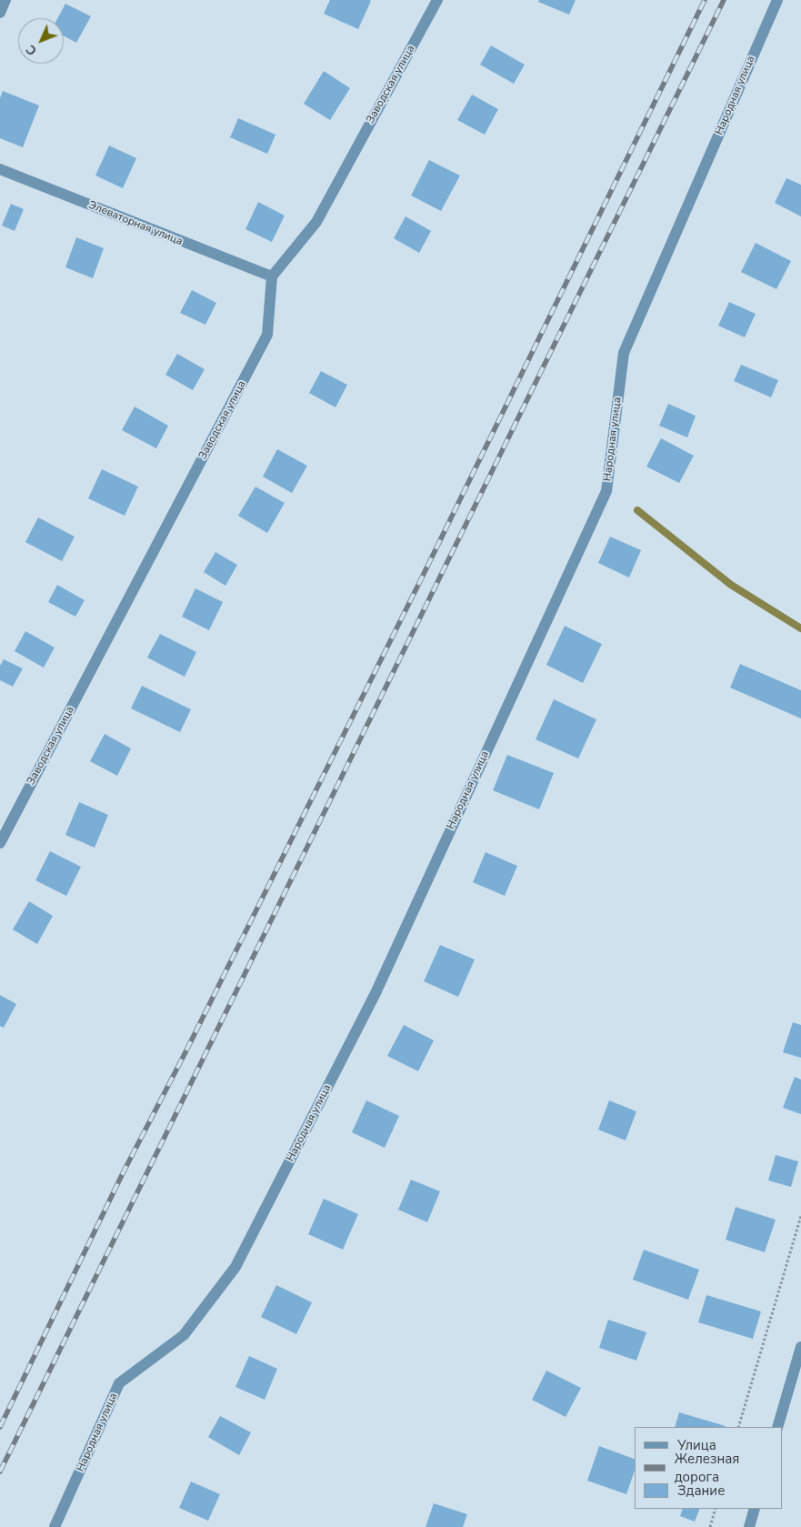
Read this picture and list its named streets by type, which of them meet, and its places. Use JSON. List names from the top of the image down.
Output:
{
  "streets": {
    "street": ["Заводская улица", "Народная улица", "Элеваторная улица"]
  },
  "crossings": [
    ["Заводская улица", "Элеваторная улица"]
  ],
  "legend": ["Улица", "Железная дорога", "Здание"],
  "north": "bottom left"
}
